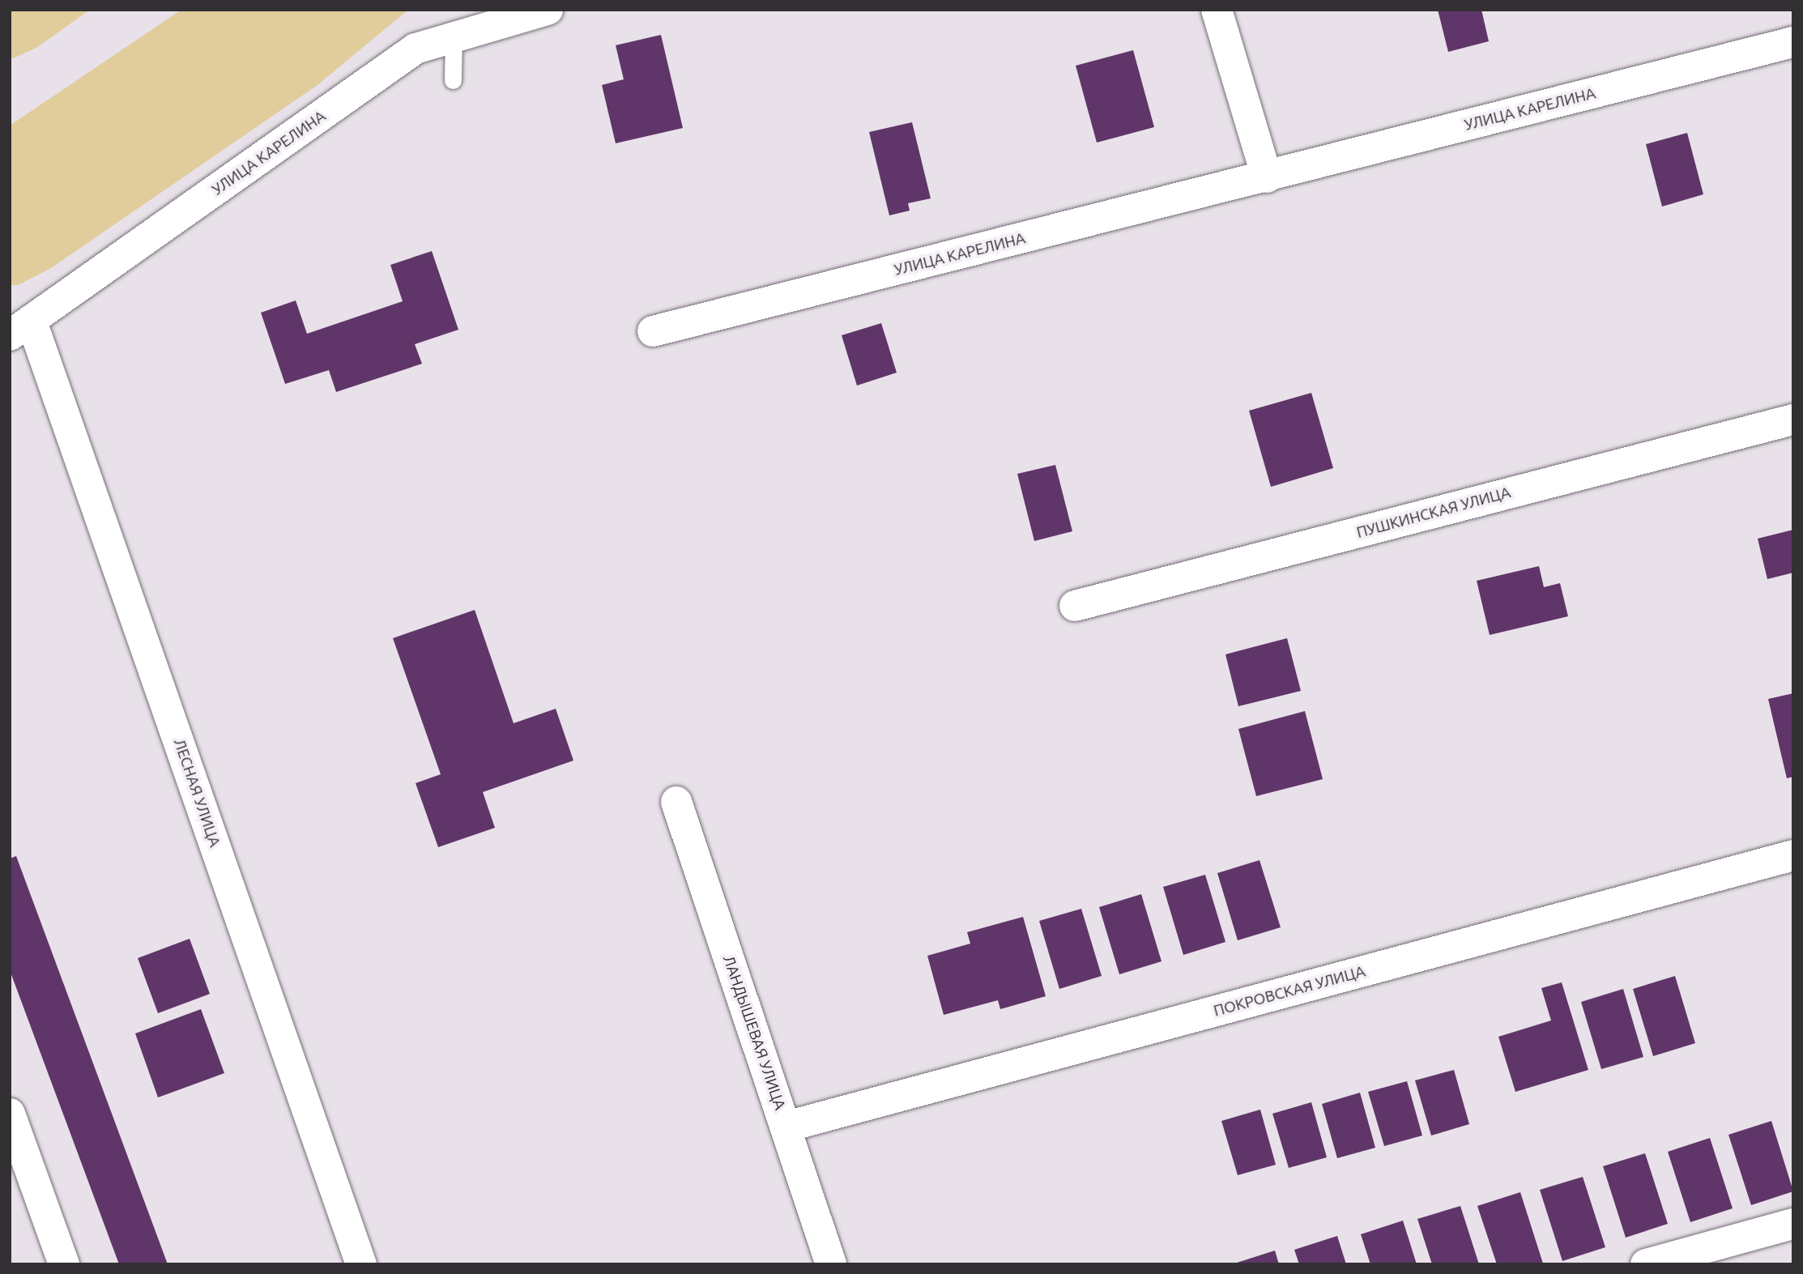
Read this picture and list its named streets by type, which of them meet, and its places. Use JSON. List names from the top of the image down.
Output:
{
  "streets": {
    "street": [
      "УЛИЦА КАРЕЛИНА",
      "ПУШКИНСКАЯ УЛИЦА",
      "ЛЕСНАЯ УЛИЦА",
      "ПОКРОВСКАЯ УЛИЦА",
      "ЛАНДЫШЕВАЯ УЛИЦА"
    ]
  },
  "crossings": [
    ["УЛИЦА КАРЕЛИНА", "ЛЕСНАЯ УЛИЦА"],
    ["ПОКРОВСКАЯ УЛИЦА", "ЛАНДЫШЕВАЯ УЛИЦА"]
  ]
}
